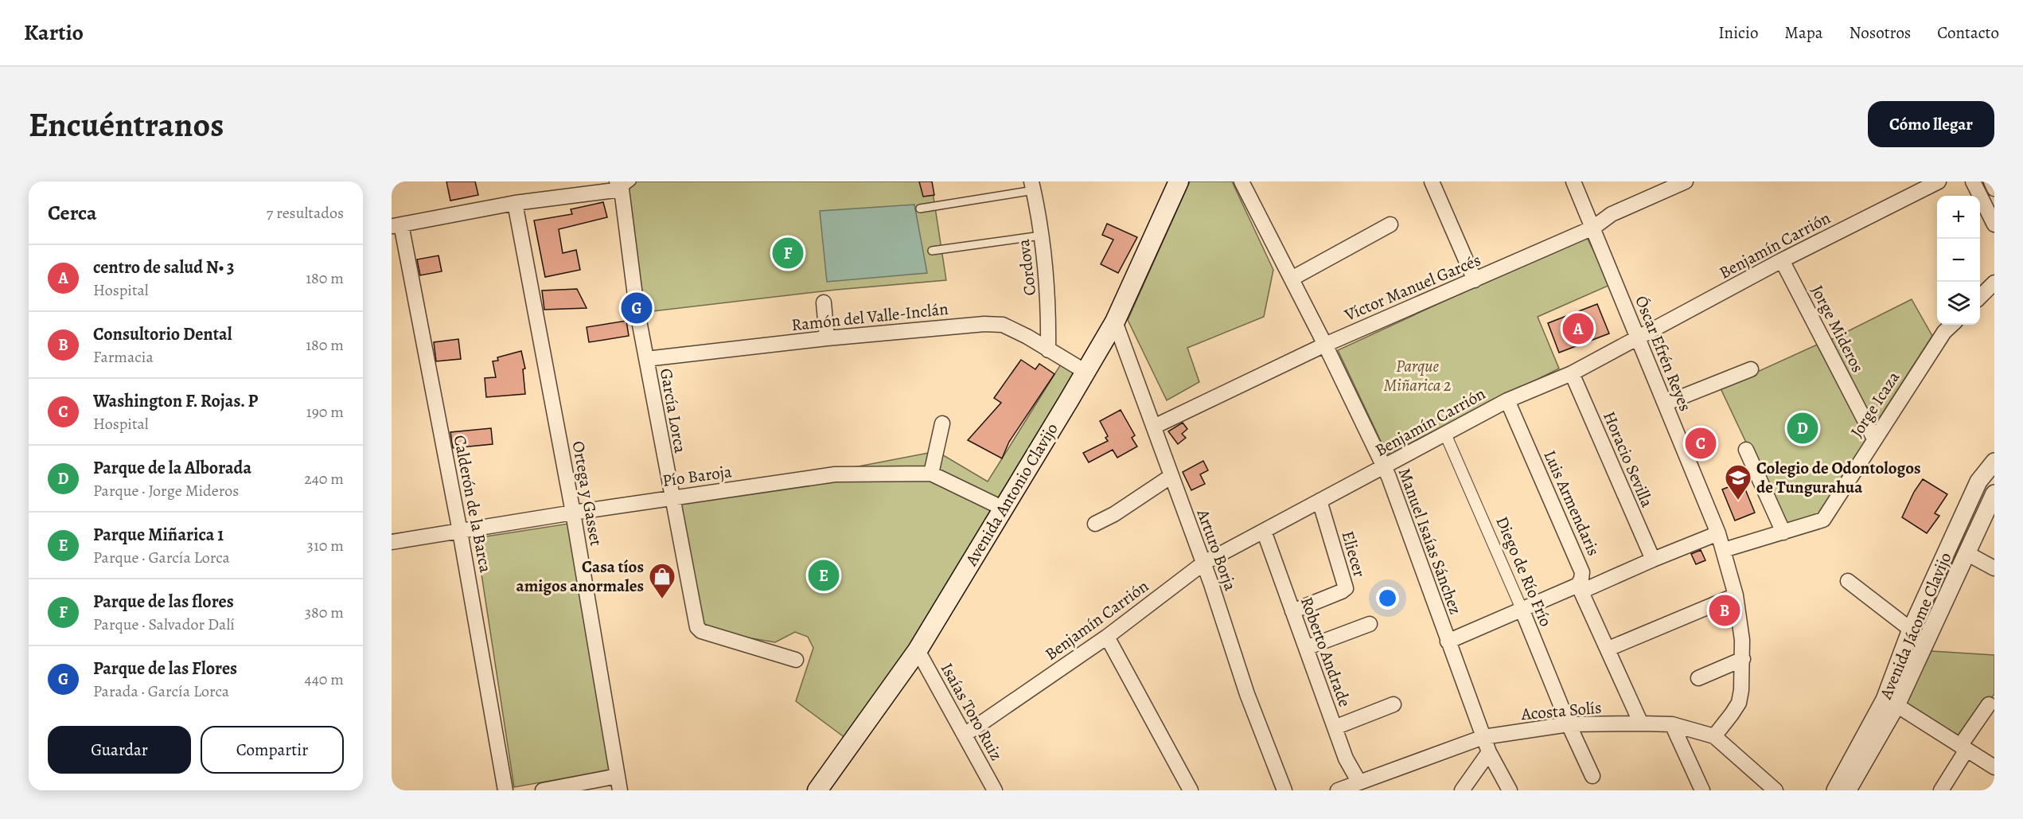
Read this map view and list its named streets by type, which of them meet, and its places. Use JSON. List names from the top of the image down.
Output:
{
  "streets": {
    "main road": ["Avenida Antonio Clavijo"],
    "street": [
      "Benjamín Carrión",
      "Cordova",
      "Víctor Manuel Garcés",
      "Ramón del Valle-Inclán",
      "Jorge Mideros",
      "Óscar Efrén Reyes",
      "Jorge Icaza",
      "García Lorca",
      "Horacio Sevilla",
      "Pío Baroja",
      "Ortega y Gasset",
      "Luis Armendaris",
      "Calderón de la Barca",
      "Manuel Isaías Sánchez",
      "Arturo Borja",
      "Eliecer",
      "Diego de Río Frío",
      "Avenida Jácome Clavijo",
      "Roberto Andrade",
      "Acosta Solís",
      "Isaías Toro Ruiz"
    ]
  },
  "crossings": [
    ["Benjamín Carrión", "Jorge Mideros"],
    ["Benjamín Carrión", "Óscar Efrén Reyes"],
    ["Benjamín Carrión", "Horacio Sevilla"],
    ["Benjamín Carrión", "Luis Armendaris"],
    ["Benjamín Carrión", "Manuel Isaías Sánchez"],
    ["Benjamín Carrión", "Arturo Borja"],
    ["Benjamín Carrión", "Eliecer"],
    ["Benjamín Carrión", "Diego de Río Frío"],
    ["Benjamín Carrión", "Roberto Andrade"],
    ["Benjamín Carrión", "Isaías Toro Ruiz"],
    ["Cordova", "Ramón del Valle-Inclán"],
    ["Víctor Manuel Garcés", "Óscar Efrén Reyes"],
    ["Víctor Manuel Garcés", "Manuel Isaías Sánchez"],
    ["Víctor Manuel Garcés", "Arturo Borja"],
    ["Ramón del Valle-Inclán", "García Lorca"],
    ["Ramón del Valle-Inclán", "Avenida Antonio Clavijo"],
    ["Jorge Mideros", "Jorge Icaza"],
    ["Óscar Efrén Reyes", "Jorge Icaza"],
    ["Óscar Efrén Reyes", "Acosta Solís"],
    ["García Lorca", "Pío Baroja"],
    ["Pío Baroja", "Ortega y Gasset"],
    ["Pío Baroja", "Avenida Antonio Clavijo"],
    ["Pío Baroja", "Calderón de la Barca"],
    ["Avenida Antonio Clavijo", "Arturo Borja"],
    ["Avenida Antonio Clavijo", "Isaías Toro Ruiz"],
    ["Luis Armendaris", "Acosta Solís"],
    ["Manuel Isaías Sánchez", "Acosta Solís"],
    ["Eliecer", "Roberto Andrade"],
    ["Diego de Río Frío", "Acosta Solís"],
    ["Roberto Andrade", "Acosta Solís"]
  ],
  "parks": ["Parque Miñarica 2"],
  "places": {
    "school or university": ["Colegio de Odontologos de Tungurahua"],
    "shop": ["Casa tíos amigos anormales"]
  },
  "page": {
    "header": "Kartio",
    "nav": [
      "Inicio",
      "Mapa",
      "Nosotros",
      "Contacto"
    ],
    "buttons": [
      "Cómo llegar",
      ["Guardar", "Compartir"]
    ],
    "title": "Encuéntranos",
    "heading": ["Cerca", "7 resultados"],
    "map_buttons": ["+", "−"],
    "pins": [
      "F",
      "G",
      "A",
      "D",
      "C",
      "E",
      "B"
    ],
    "list": [
      {
        "mark": "A",
        "name": "centro de salud N• 3",
        "note": "Hospital",
        "value": "180 m"
      },
      {
        "mark": "B",
        "name": "Consultorio Dental",
        "note": "Farmacia",
        "value": "180 m"
      },
      {
        "mark": "C",
        "name": "Washington F. Rojas. P",
        "note": "Hospital",
        "value": "190 m"
      },
      {
        "mark": "D",
        "name": "Parque de la Alborada",
        "note": "Parque · Jorge Mideros",
        "value": "240 m"
      },
      {
        "mark": "E",
        "name": "Parque Miñarica 1",
        "note": "Parque · García Lorca",
        "value": "310 m"
      },
      {
        "mark": "F",
        "name": "Parque de las flores",
        "note": "Parque · Salvador Dalí",
        "value": "380 m"
      },
      {
        "mark": "G",
        "name": "Parque de las Flores",
        "note": "Parada · García Lorca",
        "value": "440 m"
      }
    ]
  }
}
